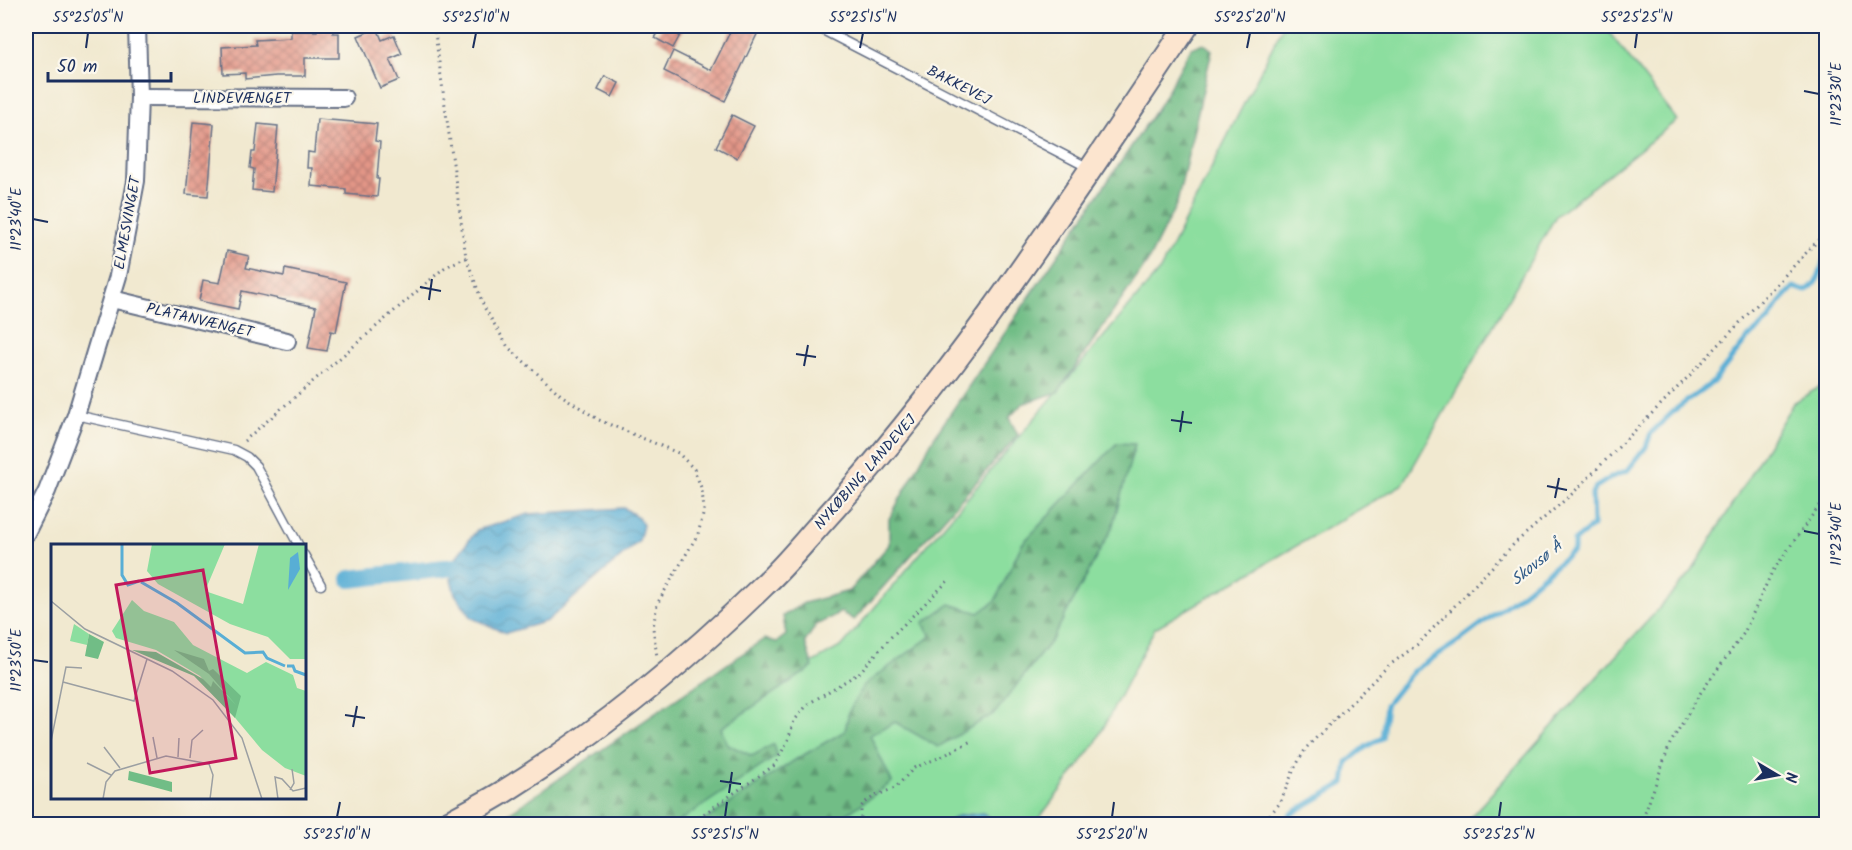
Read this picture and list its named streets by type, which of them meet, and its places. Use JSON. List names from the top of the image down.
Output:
{
  "streets": {
    "main road": ["NYKØBING LANDEVEJ"],
    "street": ["LINDEVÆNGET", "ELMESVINGET", "PLATANVÆNGET"],
    "lane": ["BAKKEVEJ"]
  },
  "crossings": [
    ["BAKKEVEJ", "NYKØBING LANDEVEJ"],
    ["LINDEVÆNGET", "ELMESVINGET"],
    ["ELMESVINGET", "PLATANVÆNGET"]
  ],
  "water": ["Skovsø Å"],
  "scale_bar": "50 m",
  "north": "right",
  "coordinates": [
    "55°25'05\"N",
    "55°25'10\"N",
    "55°25'15\"N",
    "55°25'20\"N",
    "55°25'25\"N",
    "11°23'30\"E",
    "11°23'40\"E",
    "11°23'50\"E"
  ]
}
